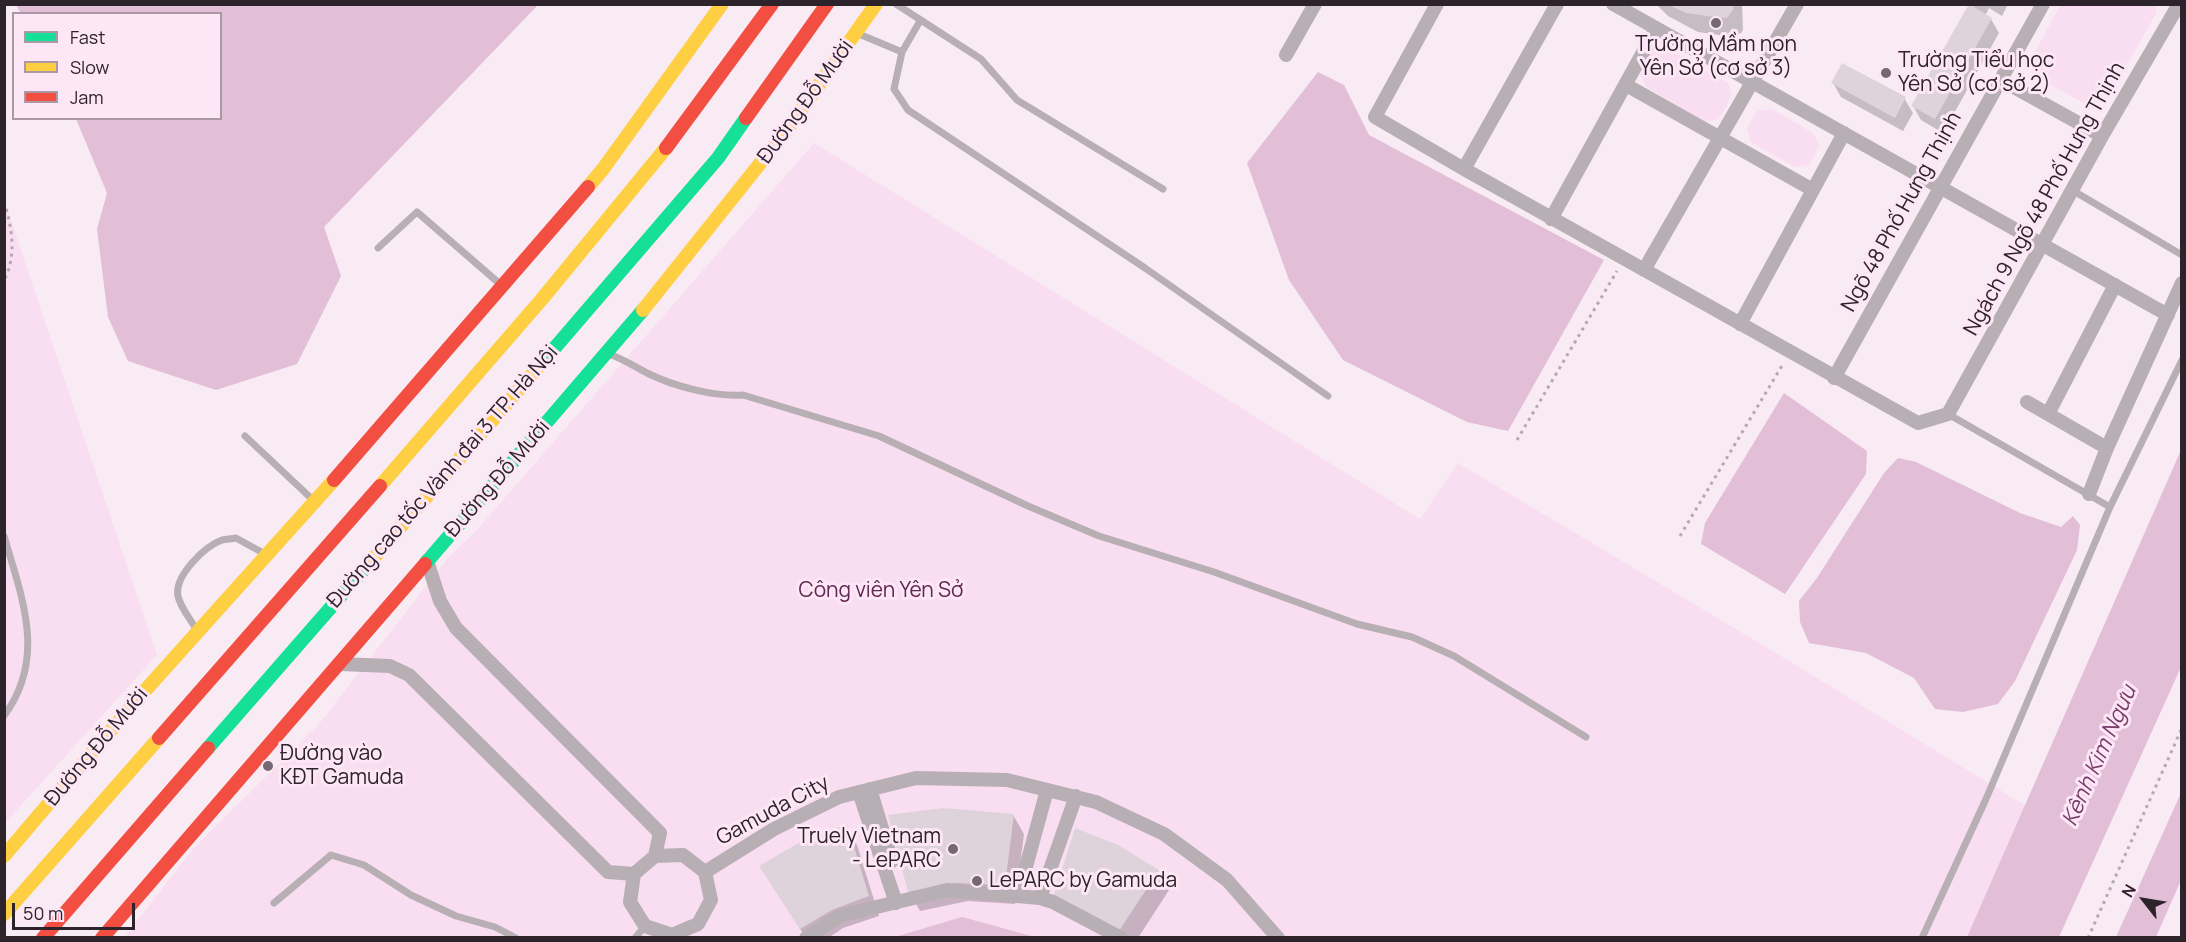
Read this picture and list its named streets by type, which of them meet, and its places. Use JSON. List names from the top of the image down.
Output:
{
  "streets": {
    "main road": ["Đường Đỗ Mười", "Đường cao tốc Vành đai 3 TP. Hà Nội"],
    "street": ["Ngách 9 Ngõ 48 Phố Hưng Thịnh", "Ngõ 48 Phố Hưng Thịnh", "Gamuda City"]
  },
  "water": ["Kênh Kim Ngưu"],
  "parks": ["Công viên Yên Sở"],
  "places": [
    "Trường Mầm non Yên Sở (cơ sở 3)",
    "Trường Tiểu học Yên Sở (cơ sở 2)",
    "Đường vào KĐT Gamuda",
    "Truely Vietnam - LePARC",
    "LePARC by Gamuda"
  ],
  "legend": ["Fast", "Slow", "Jam"],
  "scale_bar": "50 m",
  "north": "top left"
}
